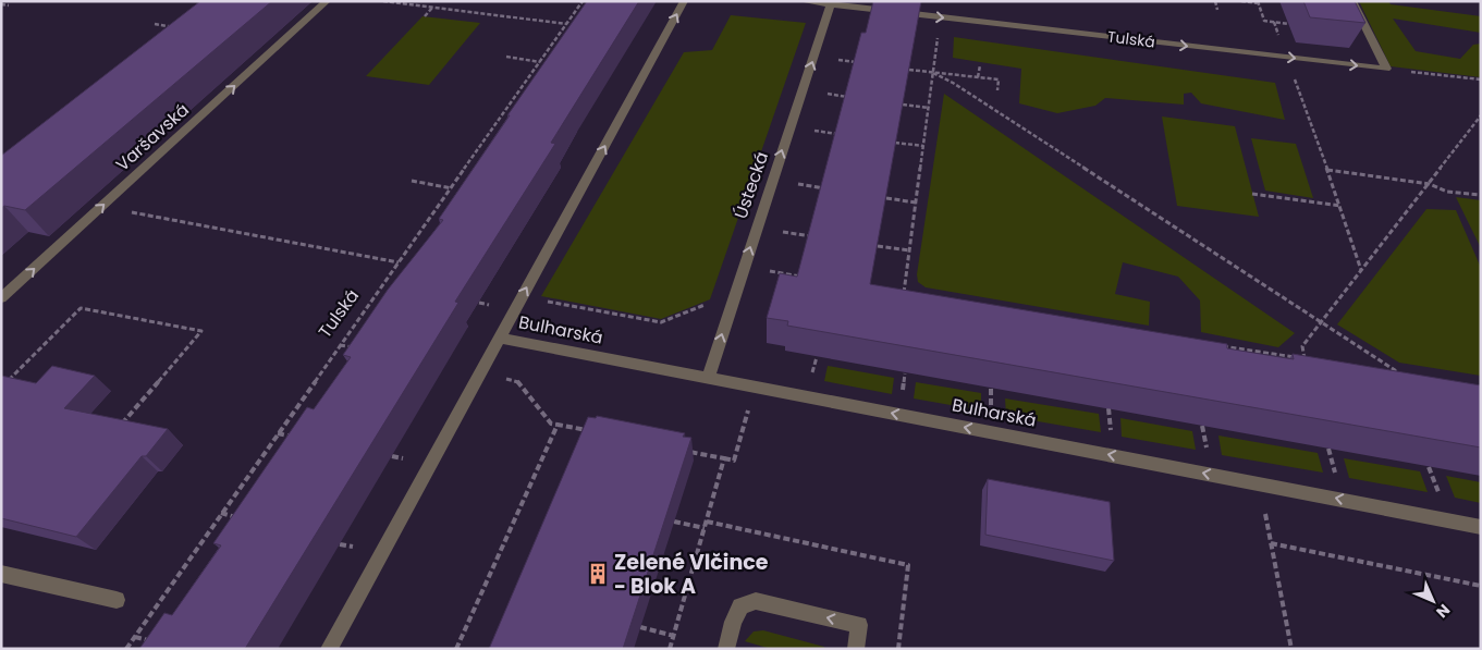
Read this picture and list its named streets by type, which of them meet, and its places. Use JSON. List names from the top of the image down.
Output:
{
  "streets": {
    "street": [
      "Tulská",
      "Varšavská",
      "Ústecká",
      "Bulharská"
    ]
  },
  "crossings": [
    ["Tulská", "Ústecká"],
    ["Ústecká", "Bulharská"]
  ],
  "one_way": ["Varšavská", "Ústecká", "Bulharská"],
  "places": {
    "building": ["Zelené Vlčince - Blok A"]
  },
  "north": "bottom right"
}
